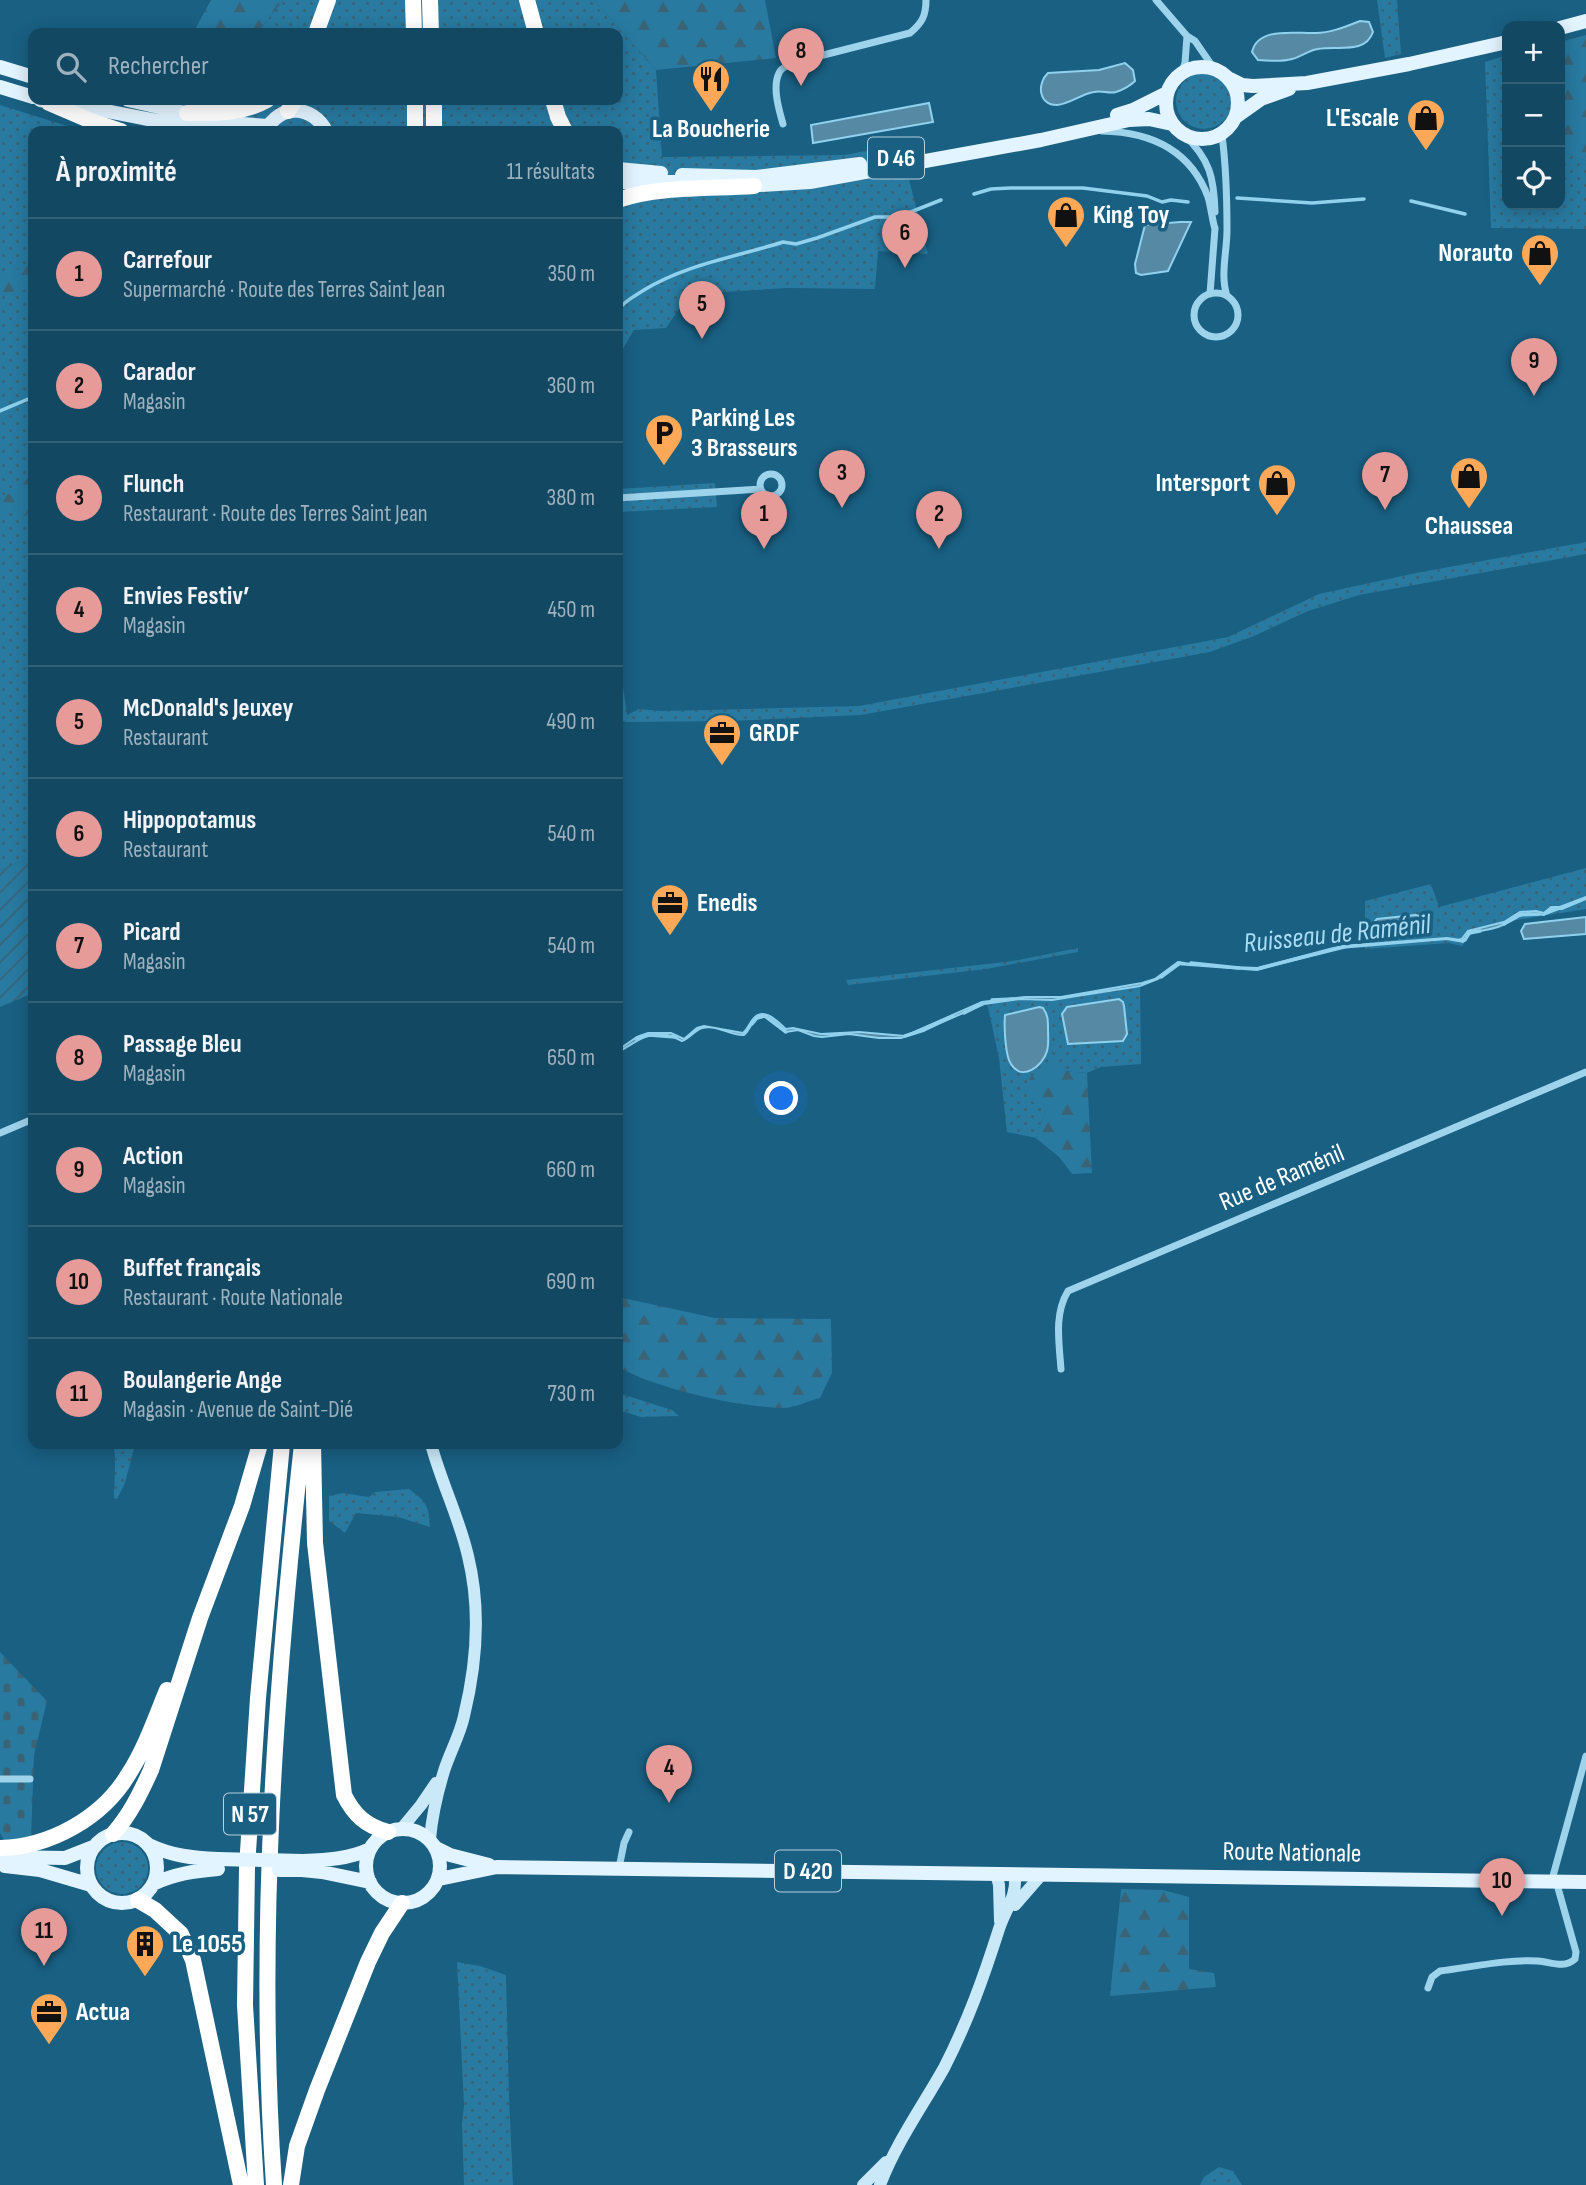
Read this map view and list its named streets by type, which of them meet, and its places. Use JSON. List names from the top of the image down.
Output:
{
  "streets": {
    "highway": ["N 57"],
    "main road": ["D 46", "Route Nationale", "D 420"],
    "street": ["Rue de Raménil"]
  },
  "crossings": [
    ["Route Nationale", "D 420"]
  ],
  "water": ["Ruisseau de Raménil"],
  "places": {
    "restaurant": ["La Boucherie"],
    "shop": [
      "L'Escale",
      "King Toy",
      "Norauto",
      "Chaussea",
      "Intersport"
    ],
    "parking": ["Parking Les 3 Brasseurs"],
    "office": ["GRDF", "Enedis", "Actua"],
    "building": ["Le 1055"]
  },
  "page": {
    "map_buttons": ["+", "−"],
    "pins": [
      "8",
      "6",
      "5",
      "9",
      "3",
      "7",
      "1",
      "2",
      "4",
      "10",
      "11"
    ],
    "search": "Rechercher",
    "heading": ["À proximité", "11 résultats"],
    "list": [
      {
        "mark": "1",
        "name": "Carrefour",
        "note": "Supermarché · Route des Terres Saint Jean",
        "value": "350 m"
      },
      {
        "mark": "2",
        "name": "Carador",
        "note": "Magasin",
        "value": "360 m"
      },
      {
        "mark": "3",
        "name": "Flunch",
        "note": "Restaurant · Route des Terres Saint Jean",
        "value": "380 m"
      },
      {
        "mark": "4",
        "name": "Envies Festiv’",
        "note": "Magasin",
        "value": "450 m"
      },
      {
        "mark": "5",
        "name": "McDonald's Jeuxey",
        "note": "Restaurant",
        "value": "490 m"
      },
      {
        "mark": "6",
        "name": "Hippopotamus",
        "note": "Restaurant",
        "value": "540 m"
      },
      {
        "mark": "7",
        "name": "Picard",
        "note": "Magasin",
        "value": "540 m"
      },
      {
        "mark": "8",
        "name": "Passage Bleu",
        "note": "Magasin",
        "value": "650 m"
      },
      {
        "mark": "9",
        "name": "Action",
        "note": "Magasin",
        "value": "660 m"
      },
      {
        "mark": "10",
        "name": "Buffet français",
        "note": "Restaurant · Route Nationale",
        "value": "690 m"
      },
      {
        "mark": "11",
        "name": "Boulangerie Ange",
        "note": "Magasin · Avenue de Saint-Dié",
        "value": "730 m"
      }
    ]
  }
}
